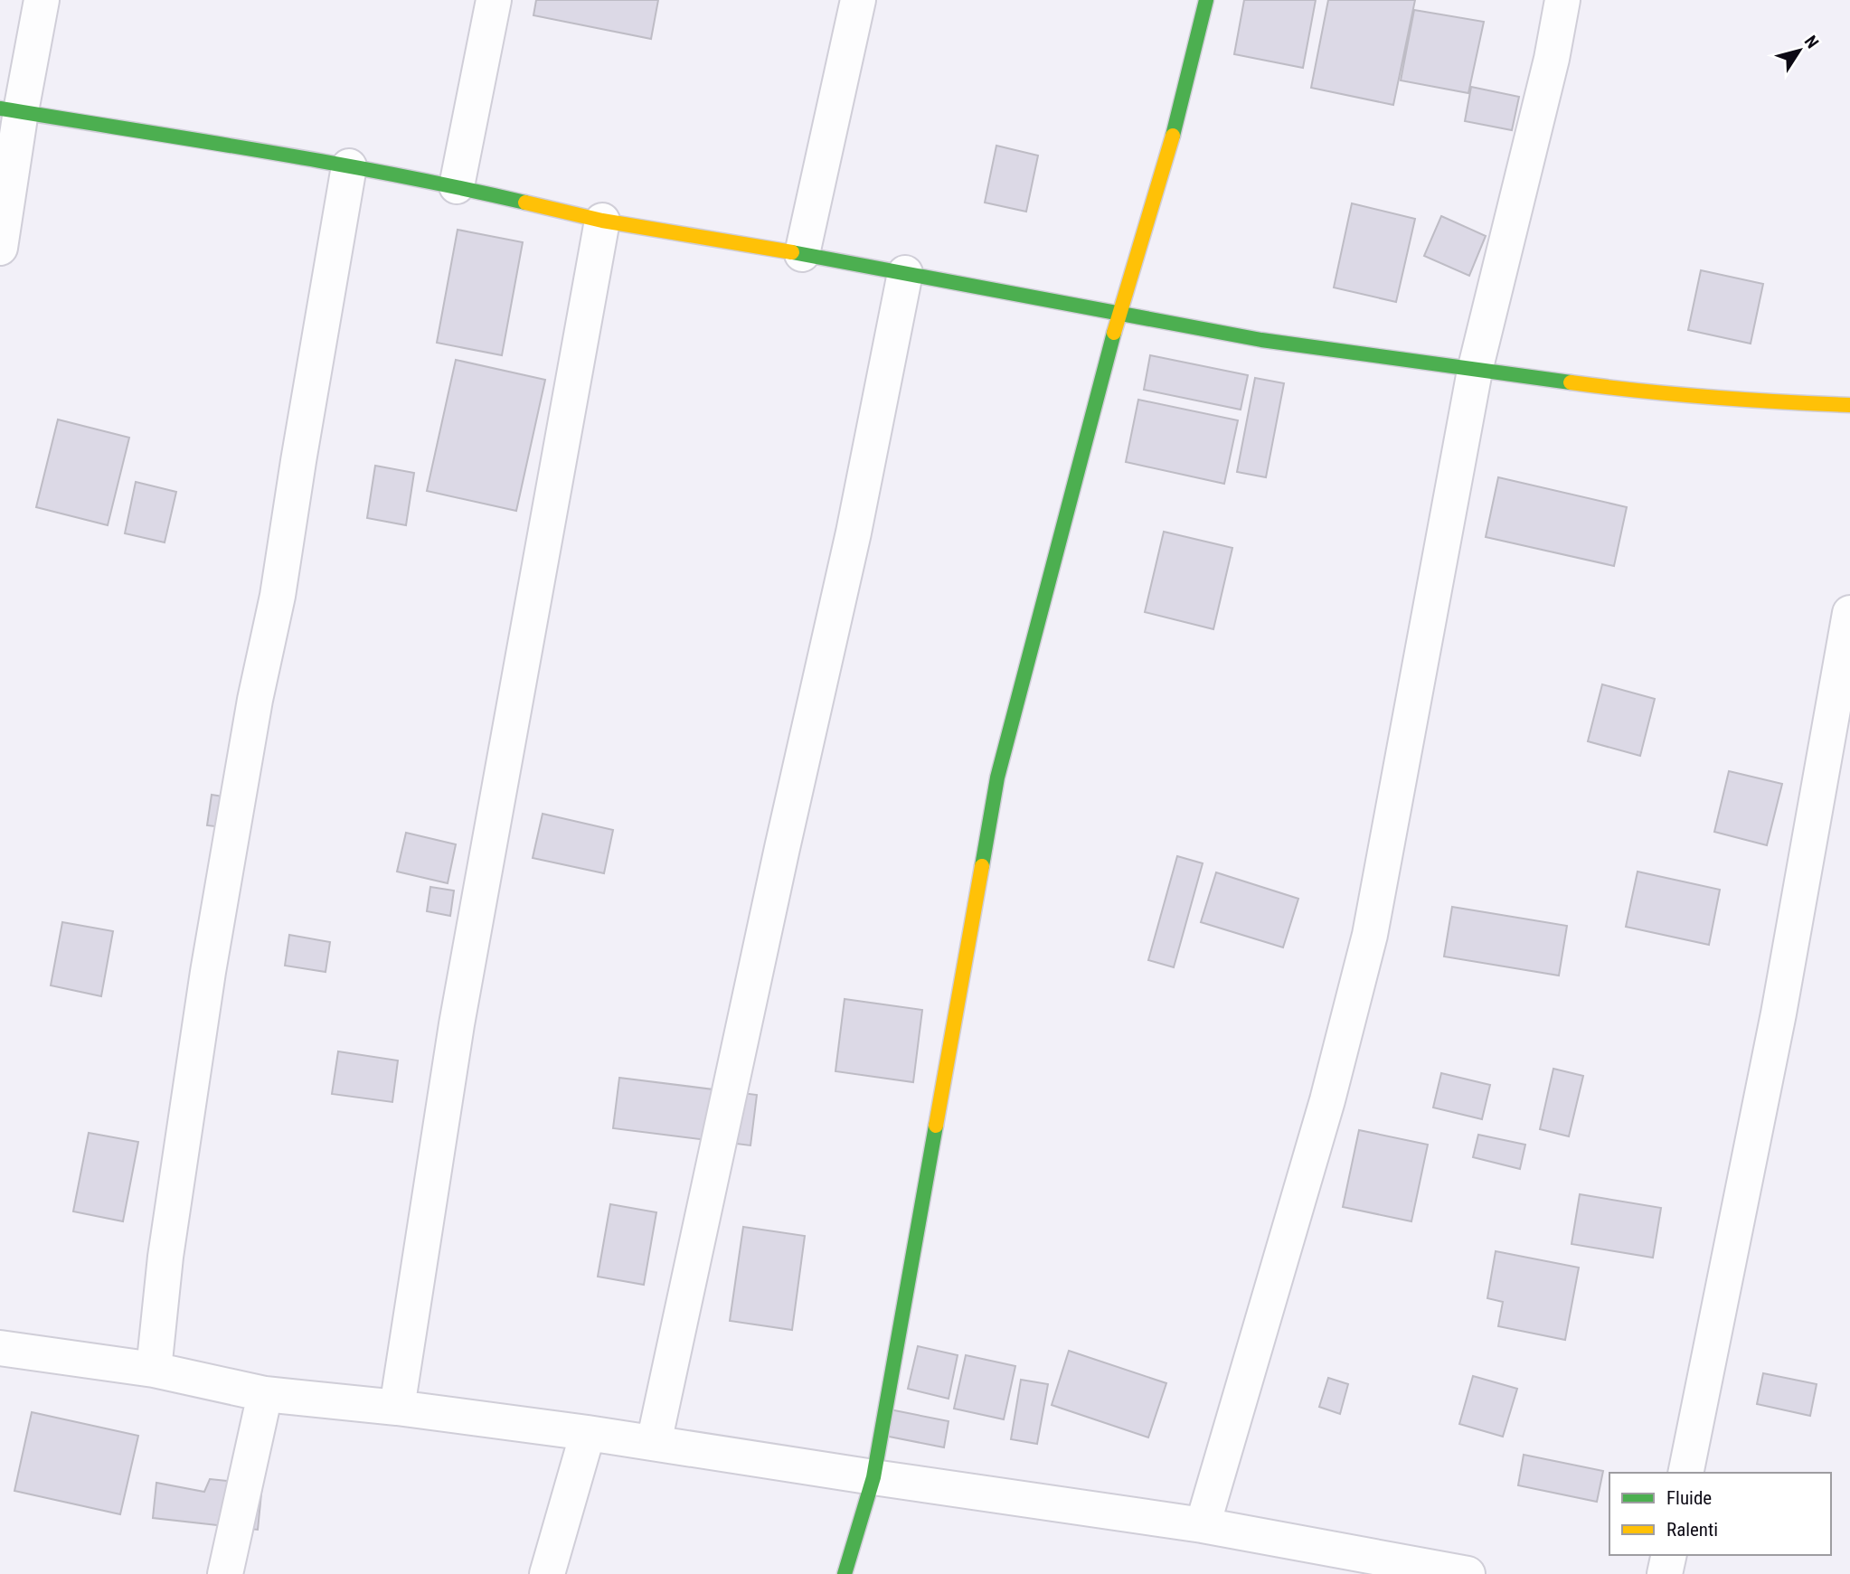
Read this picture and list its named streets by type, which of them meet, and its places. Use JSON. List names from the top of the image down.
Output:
{
  "legend": ["Fluide", "Ralenti"],
  "north": "top right"
}
